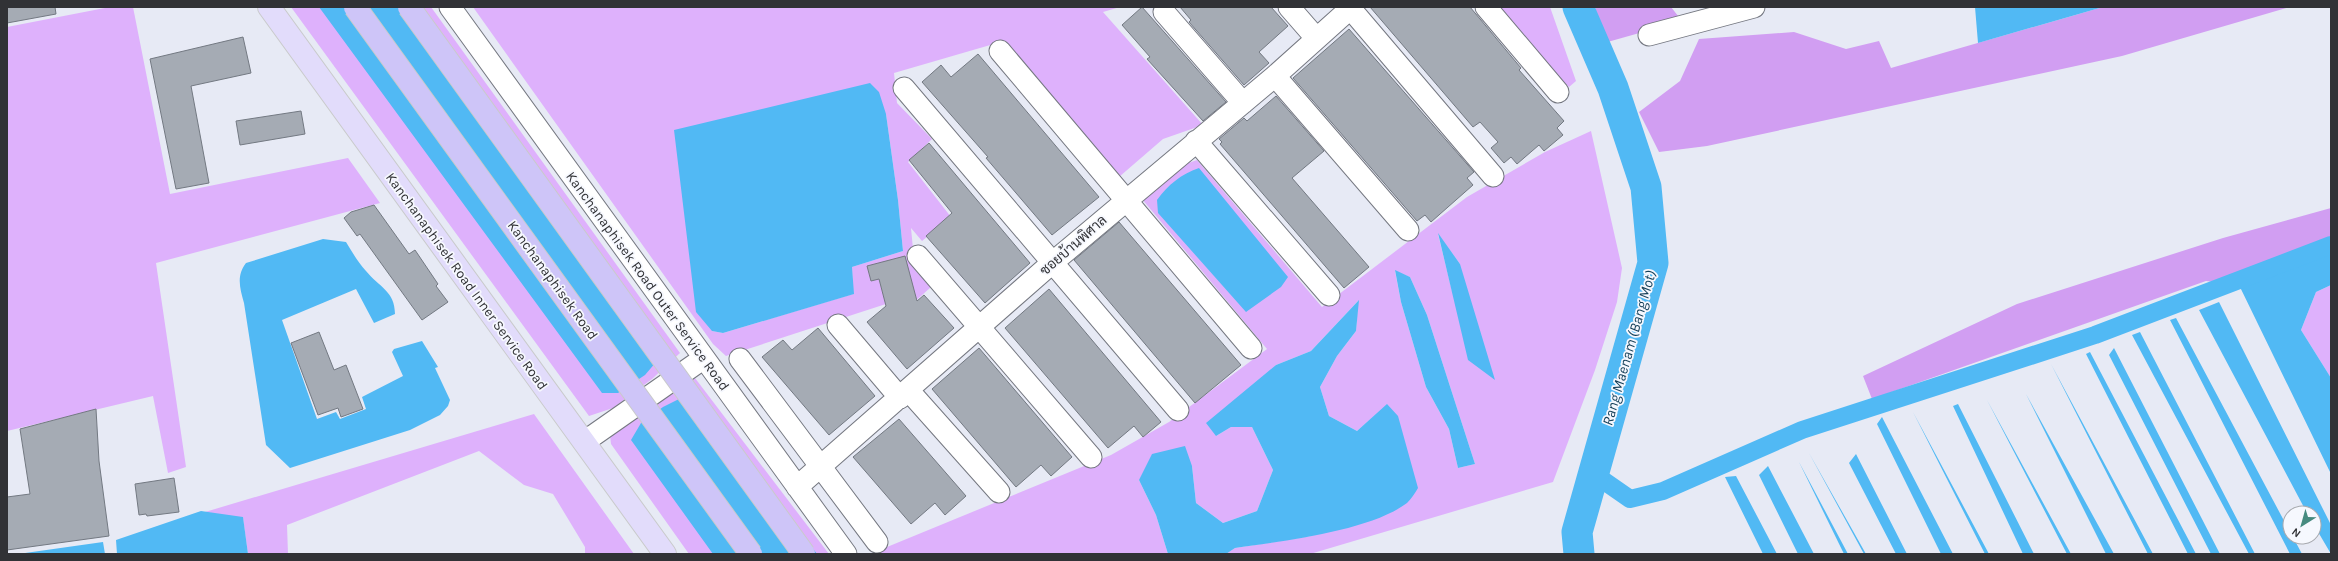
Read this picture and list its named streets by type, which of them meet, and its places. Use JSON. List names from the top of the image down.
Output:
{
  "streets": {
    "highway": ["Kanchanaphisek Road"],
    "main road": ["Kanchanaphisek Road Inner Service Road"],
    "street": ["ซอยบ้านพิศาล", "Kanchanaphisek Road Outer Service Road"]
  },
  "crossings": [
    ["ซอยบ้านพิศาล", "Kanchanaphisek Road Outer Service Road"]
  ],
  "water": ["Rang Maenam (Bang Mot)"],
  "north": "bottom left"
}
